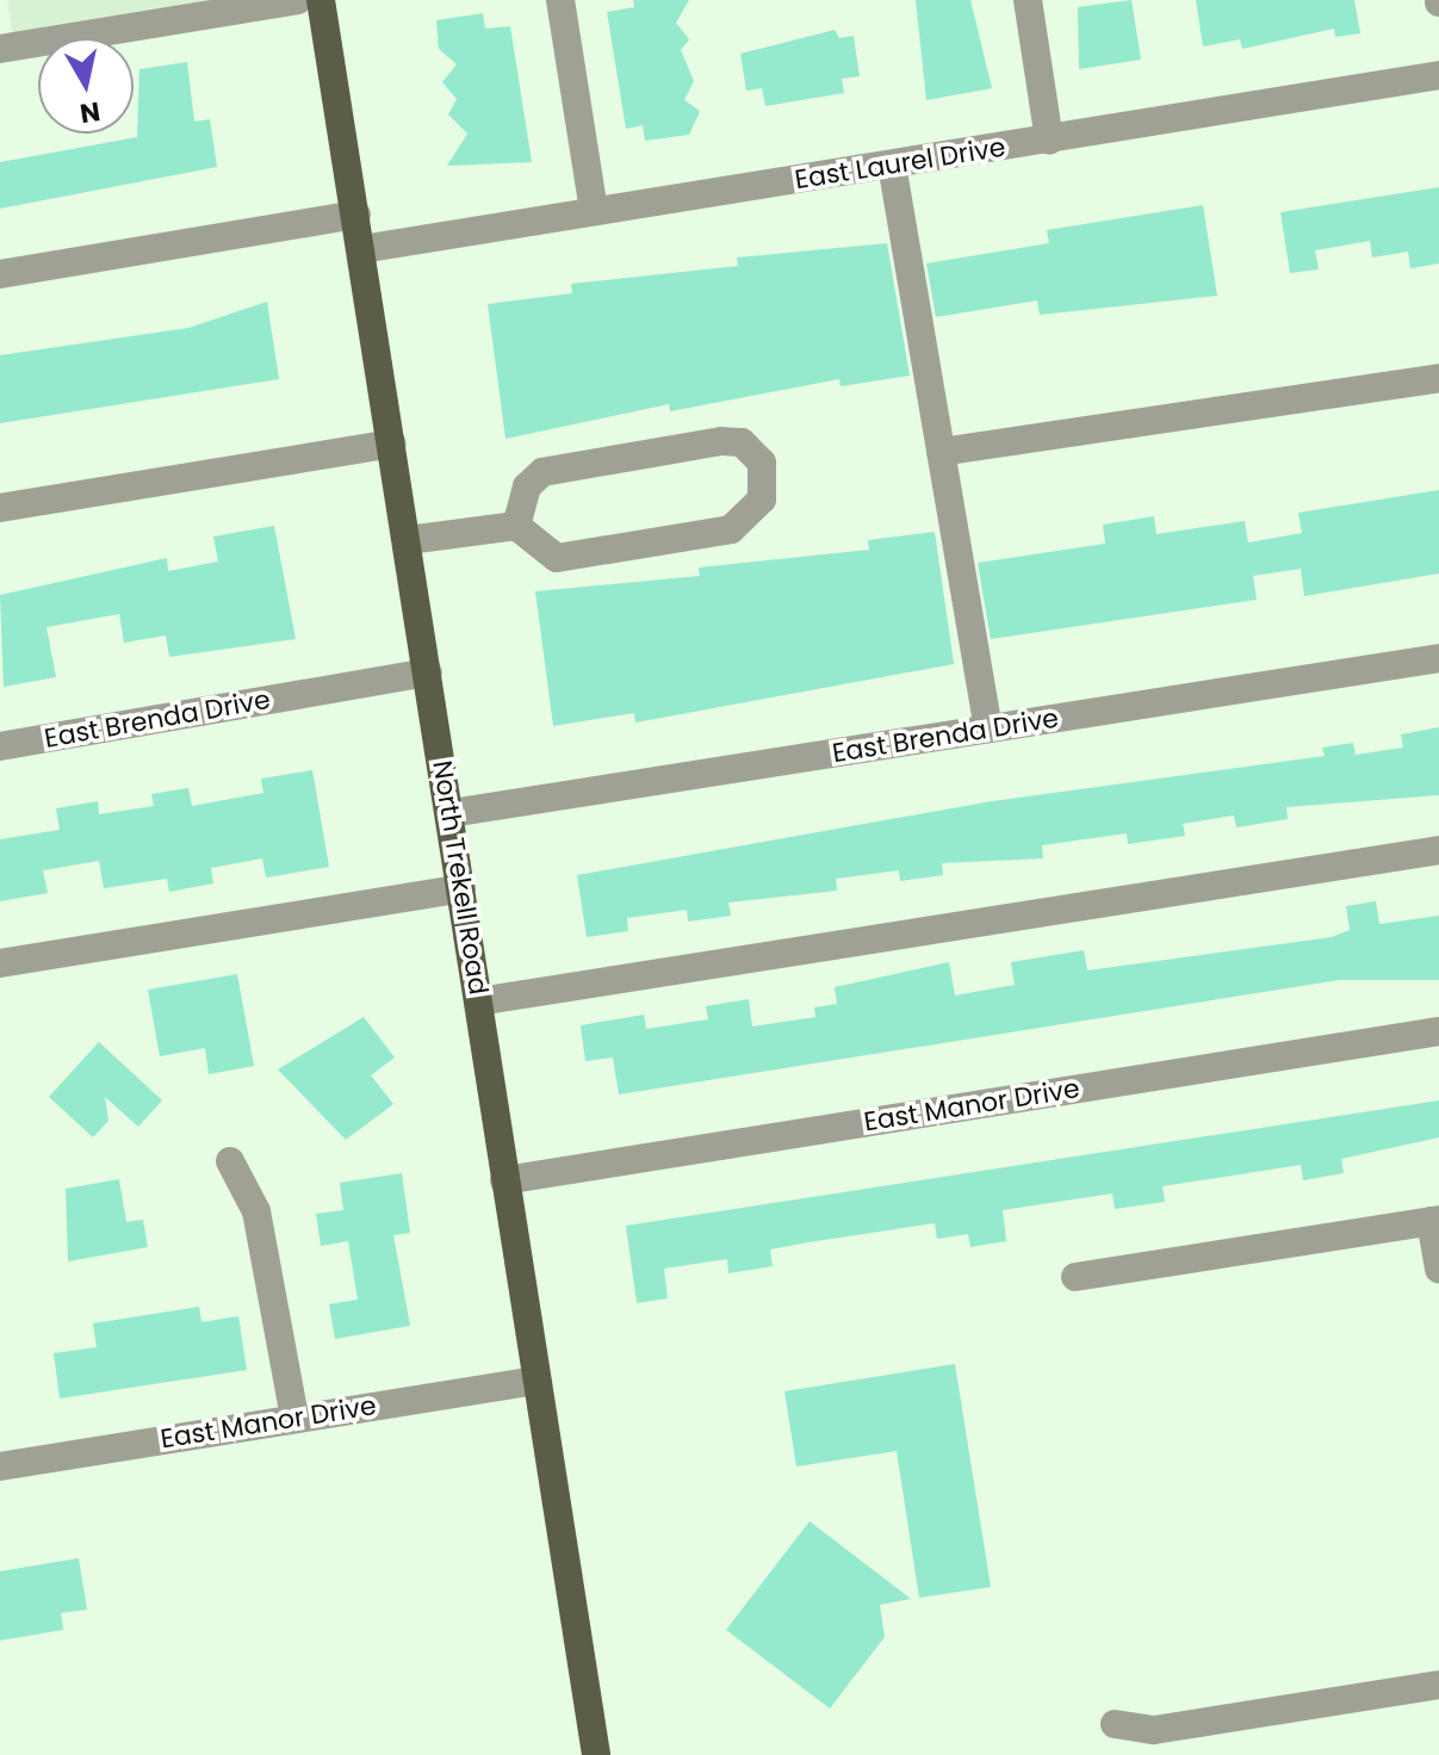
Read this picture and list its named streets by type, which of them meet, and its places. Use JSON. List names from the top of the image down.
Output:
{
  "streets": {
    "main road": ["North Trekell Road"],
    "street": ["East Laurel Drive", "East Brenda Drive", "East Manor Drive"]
  },
  "crossings": [
    ["East Laurel Drive", "North Trekell Road"],
    ["East Brenda Drive", "North Trekell Road"],
    ["North Trekell Road", "East Manor Drive"]
  ],
  "north": "bottom"
}
